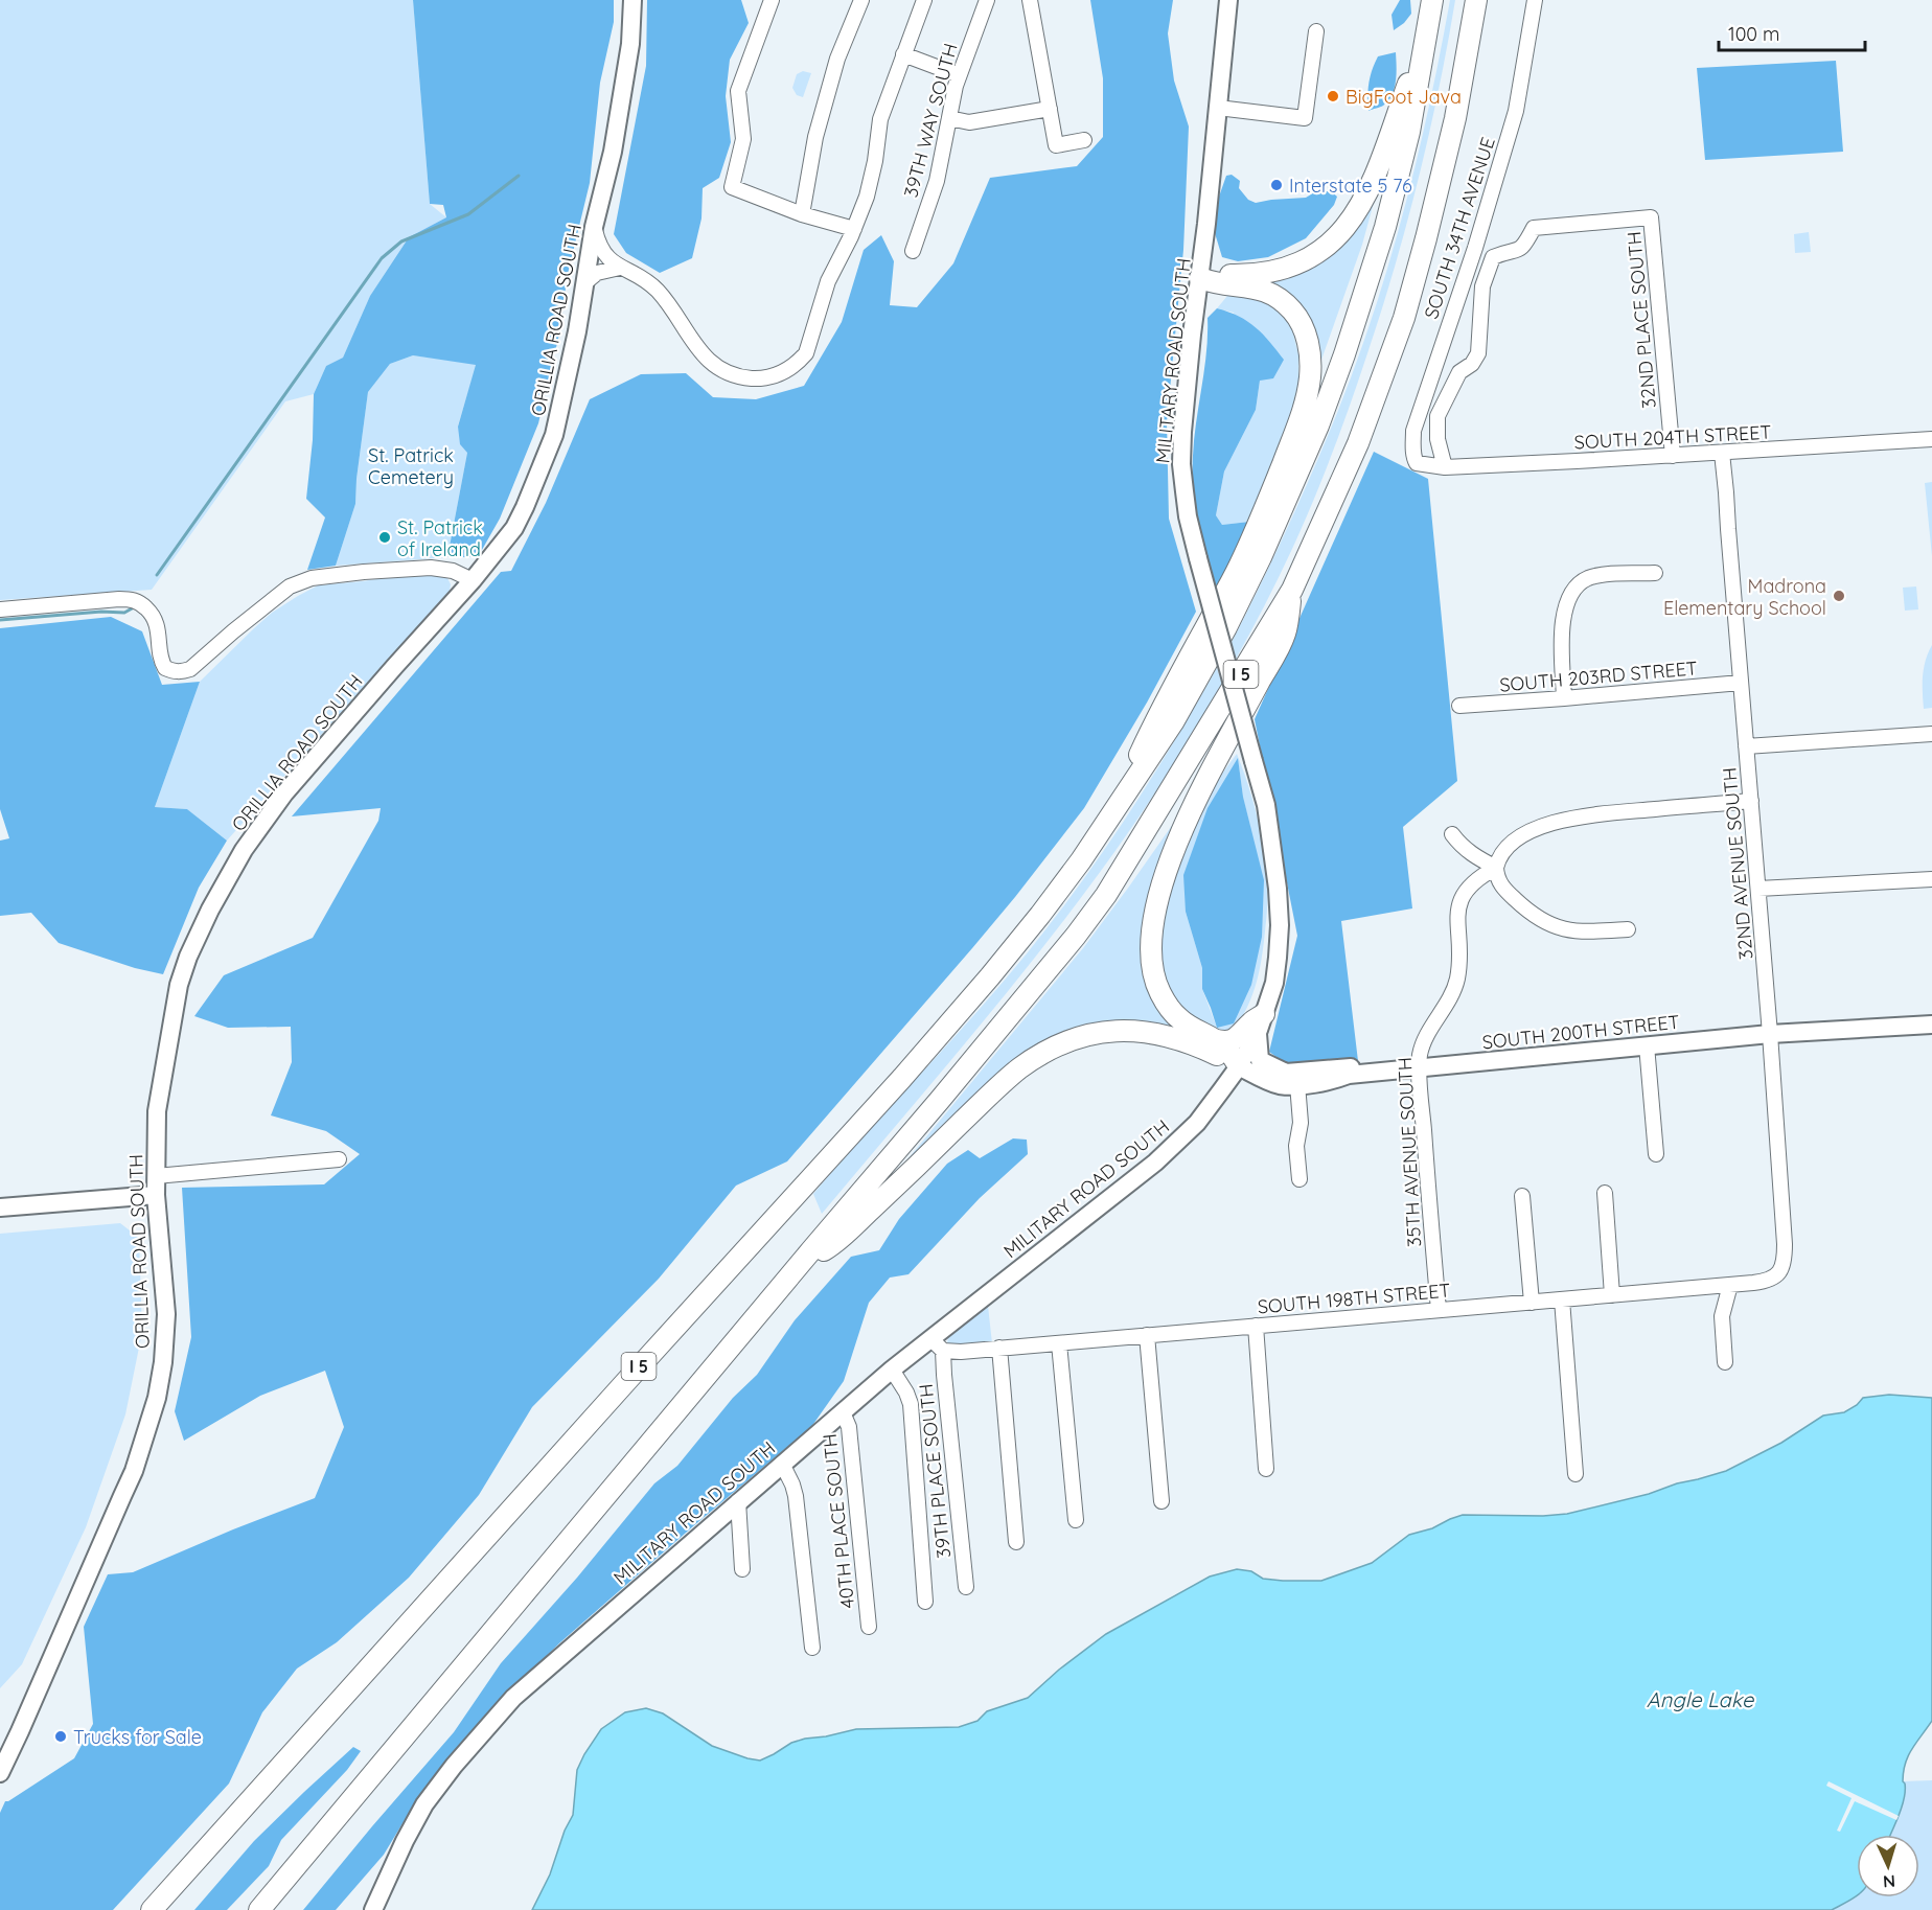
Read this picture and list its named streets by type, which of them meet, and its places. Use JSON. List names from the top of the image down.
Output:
{
  "streets": {
    "highway": ["I 5"],
    "main road": ["ORILLIA ROAD SOUTH", "MILITARY ROAD SOUTH", "SOUTH 200TH STREET"],
    "street": [
      "39TH WAY SOUTH",
      "SOUTH 34TH AVENUE",
      "32ND PLACE SOUTH",
      "SOUTH 204TH STREET",
      "SOUTH 203RD STREET",
      "32ND AVENUE SOUTH",
      "35TH AVENUE SOUTH",
      "SOUTH 198TH STREET",
      "39TH PLACE SOUTH",
      "40TH PLACE SOUTH"
    ]
  },
  "crossings": [
    ["SOUTH 34TH AVENUE", "SOUTH 204TH STREET"],
    ["32ND PLACE SOUTH", "SOUTH 204TH STREET"],
    ["MILITARY ROAD SOUTH", "SOUTH 200TH STREET"],
    ["MILITARY ROAD SOUTH", "SOUTH 198TH STREET"],
    ["MILITARY ROAD SOUTH", "39TH PLACE SOUTH"],
    ["MILITARY ROAD SOUTH", "40TH PLACE SOUTH"],
    ["SOUTH 204TH STREET", "32ND AVENUE SOUTH"],
    ["SOUTH 203RD STREET", "32ND AVENUE SOUTH"],
    ["32ND AVENUE SOUTH", "SOUTH 200TH STREET"],
    ["32ND AVENUE SOUTH", "SOUTH 198TH STREET"],
    ["SOUTH 200TH STREET", "35TH AVENUE SOUTH"],
    ["35TH AVENUE SOUTH", "SOUTH 198TH STREET"],
    ["SOUTH 198TH STREET", "39TH PLACE SOUTH"]
  ],
  "water": ["Angle Lake"],
  "parks": ["St. Patrick Cemetery"],
  "places": [
    "BigFoot Java",
    "Interstate 5 76",
    "St. Patrick of Ireland",
    "Madrona Elementary School",
    "Trucks for Sale"
  ],
  "scale_bar": "100 m",
  "north": "bottom"
}
